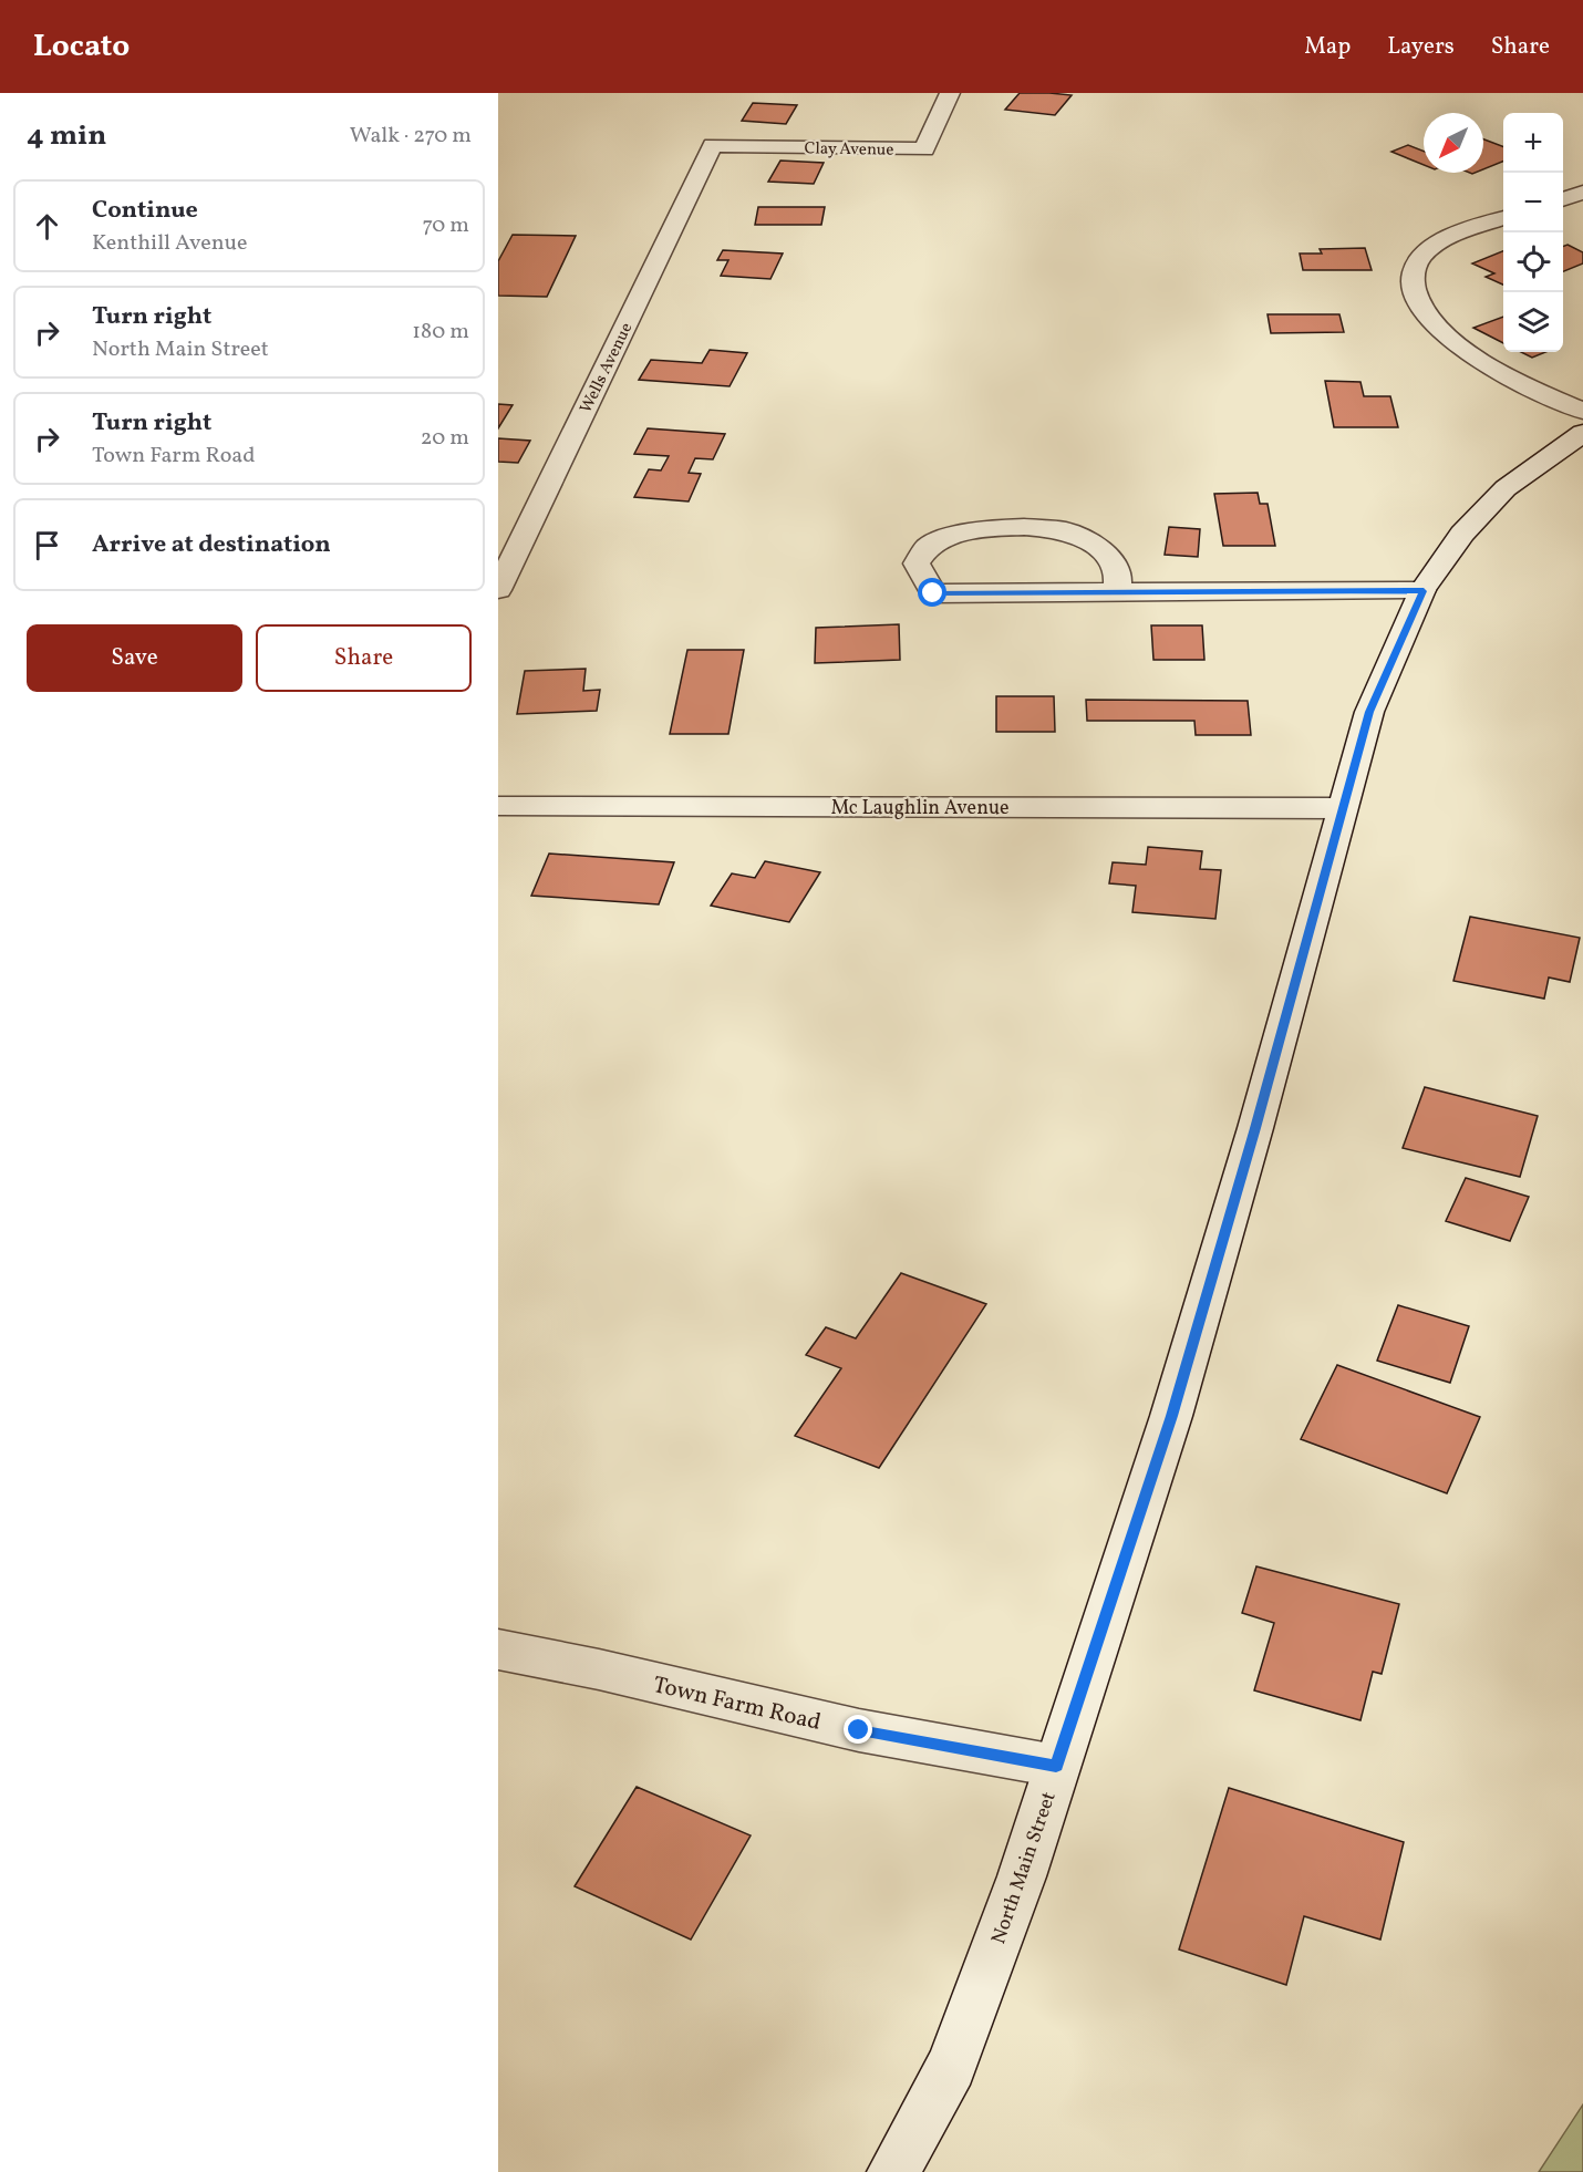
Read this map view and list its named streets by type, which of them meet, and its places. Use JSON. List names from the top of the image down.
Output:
{
  "streets": {
    "street": [
      "Clay Avenue",
      "Wells Avenue",
      "Mc Laughlin Avenue",
      "Town Farm Road",
      "North Main Street"
    ]
  },
  "crossings": [
    ["Clay Avenue", "Wells Avenue"],
    ["Mc Laughlin Avenue", "North Main Street"],
    ["Town Farm Road", "North Main Street"]
  ],
  "north": "bottom left",
  "page": {
    "header": "Locato",
    "nav": ["Map", "Layers", "Share"],
    "heading": ["4 min", "Walk · 270 m"],
    "map_buttons": ["+", "−"],
    "list": [
      ["Continue", "Kenthill Avenue", "70 m"],
      ["Turn right", "North Main Street", "180 m"],
      ["Turn right", "Town Farm Road", "20 m"],
      "Arrive at destination"
    ],
    "buttons": ["Save", "Share"]
  }
}
